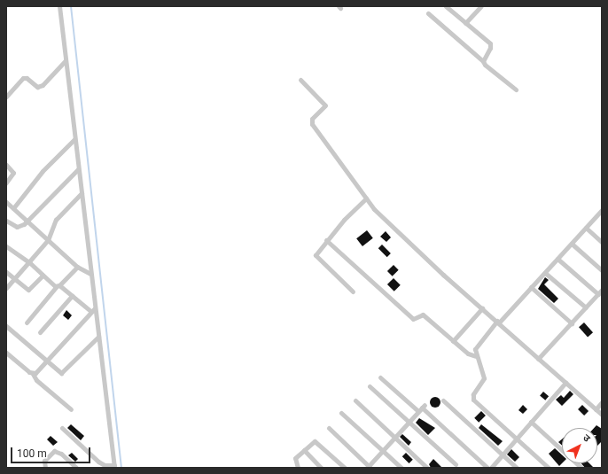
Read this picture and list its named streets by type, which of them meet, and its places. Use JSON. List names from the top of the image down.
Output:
{
  "scale_bar": "100 m",
  "north": "top right"
}
